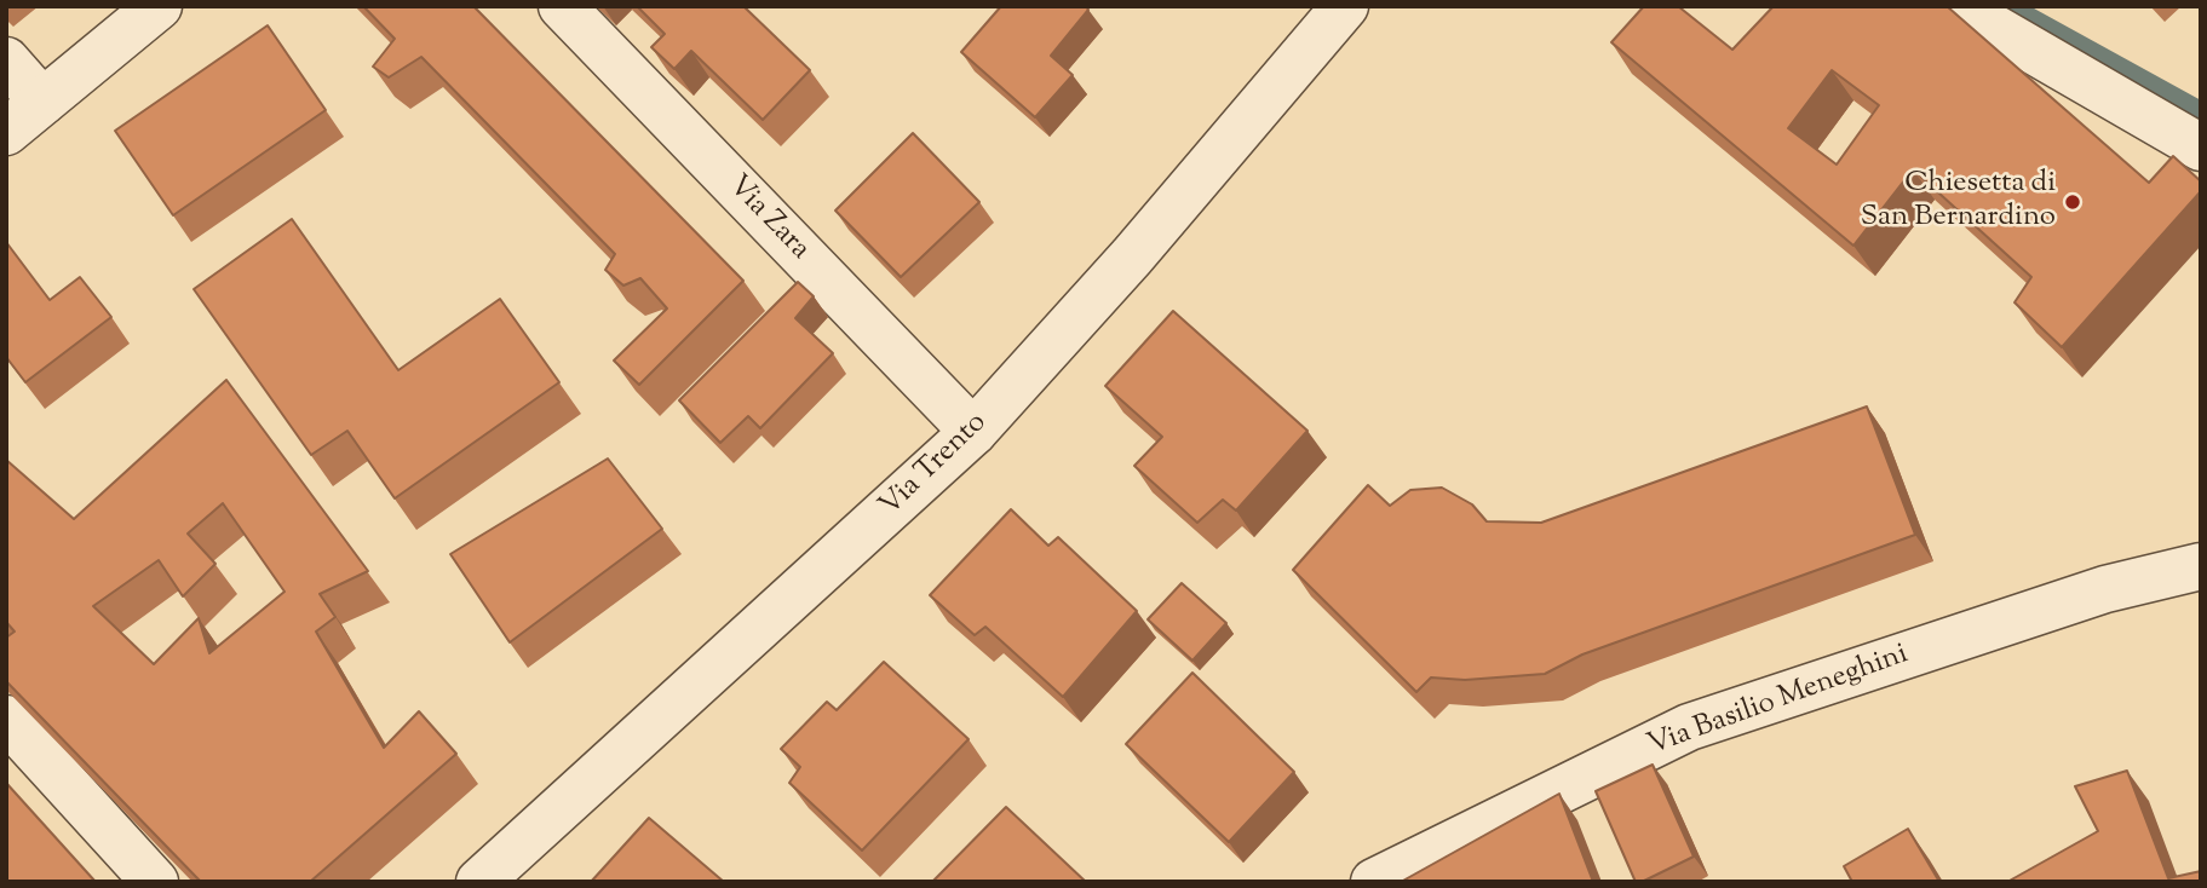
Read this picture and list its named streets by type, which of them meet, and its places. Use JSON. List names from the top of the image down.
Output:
{
  "streets": {
    "street": ["Via Zara", "Via Trento", "Via Basilio Meneghini"]
  },
  "crossings": [
    ["Via Zara", "Via Trento"]
  ],
  "places": ["Chiesetta di San Bernardino"]
}
